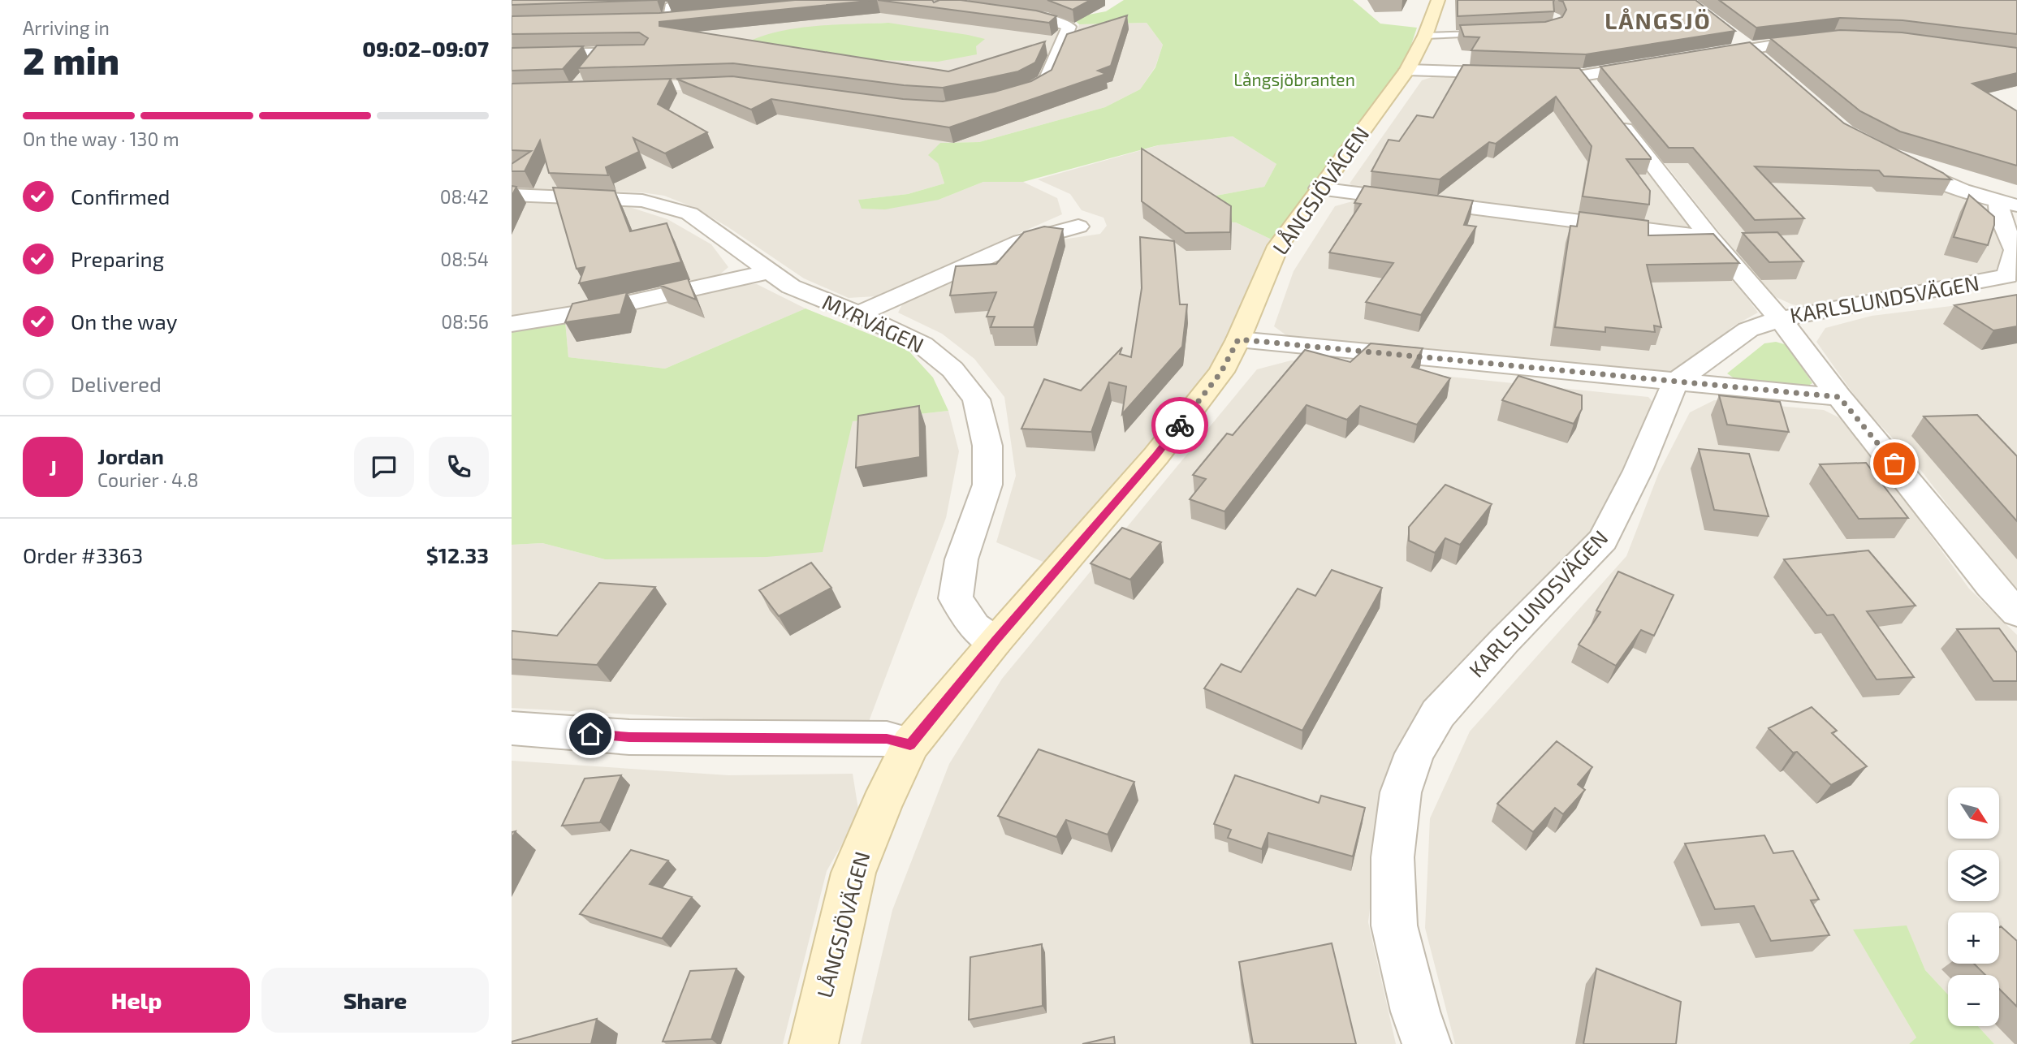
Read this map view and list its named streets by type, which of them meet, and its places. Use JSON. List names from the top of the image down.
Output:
{
  "streets": {
    "street": ["LÅNGSJÖVÄGEN", "KARLSLUNDSVÄGEN", "MYRVÄGEN"]
  },
  "crossings": [
    ["LÅNGSJÖVÄGEN", "MYRVÄGEN"]
  ],
  "districts": ["LÅNGSJÖ"],
  "parks": ["Långsjöbranten"],
  "north": "bottom right",
  "page": {
    "heading": ["2 min", "Arriving in", "09:02–09:07"],
    "panel": [
      "Jordan",
      "Courier · 4.8",
      "Order #3363",
      "$12.33"
    ],
    "bar": "On the way · 130 m",
    "list": [
      ["Confirmed", "08:42"],
      ["Preparing", "08:54"],
      ["On the way", "08:56"],
      "Delivered"
    ],
    "round": "J",
    "map_buttons": ["+", "−"],
    "buttons": ["Help", "Share"]
  }
}
